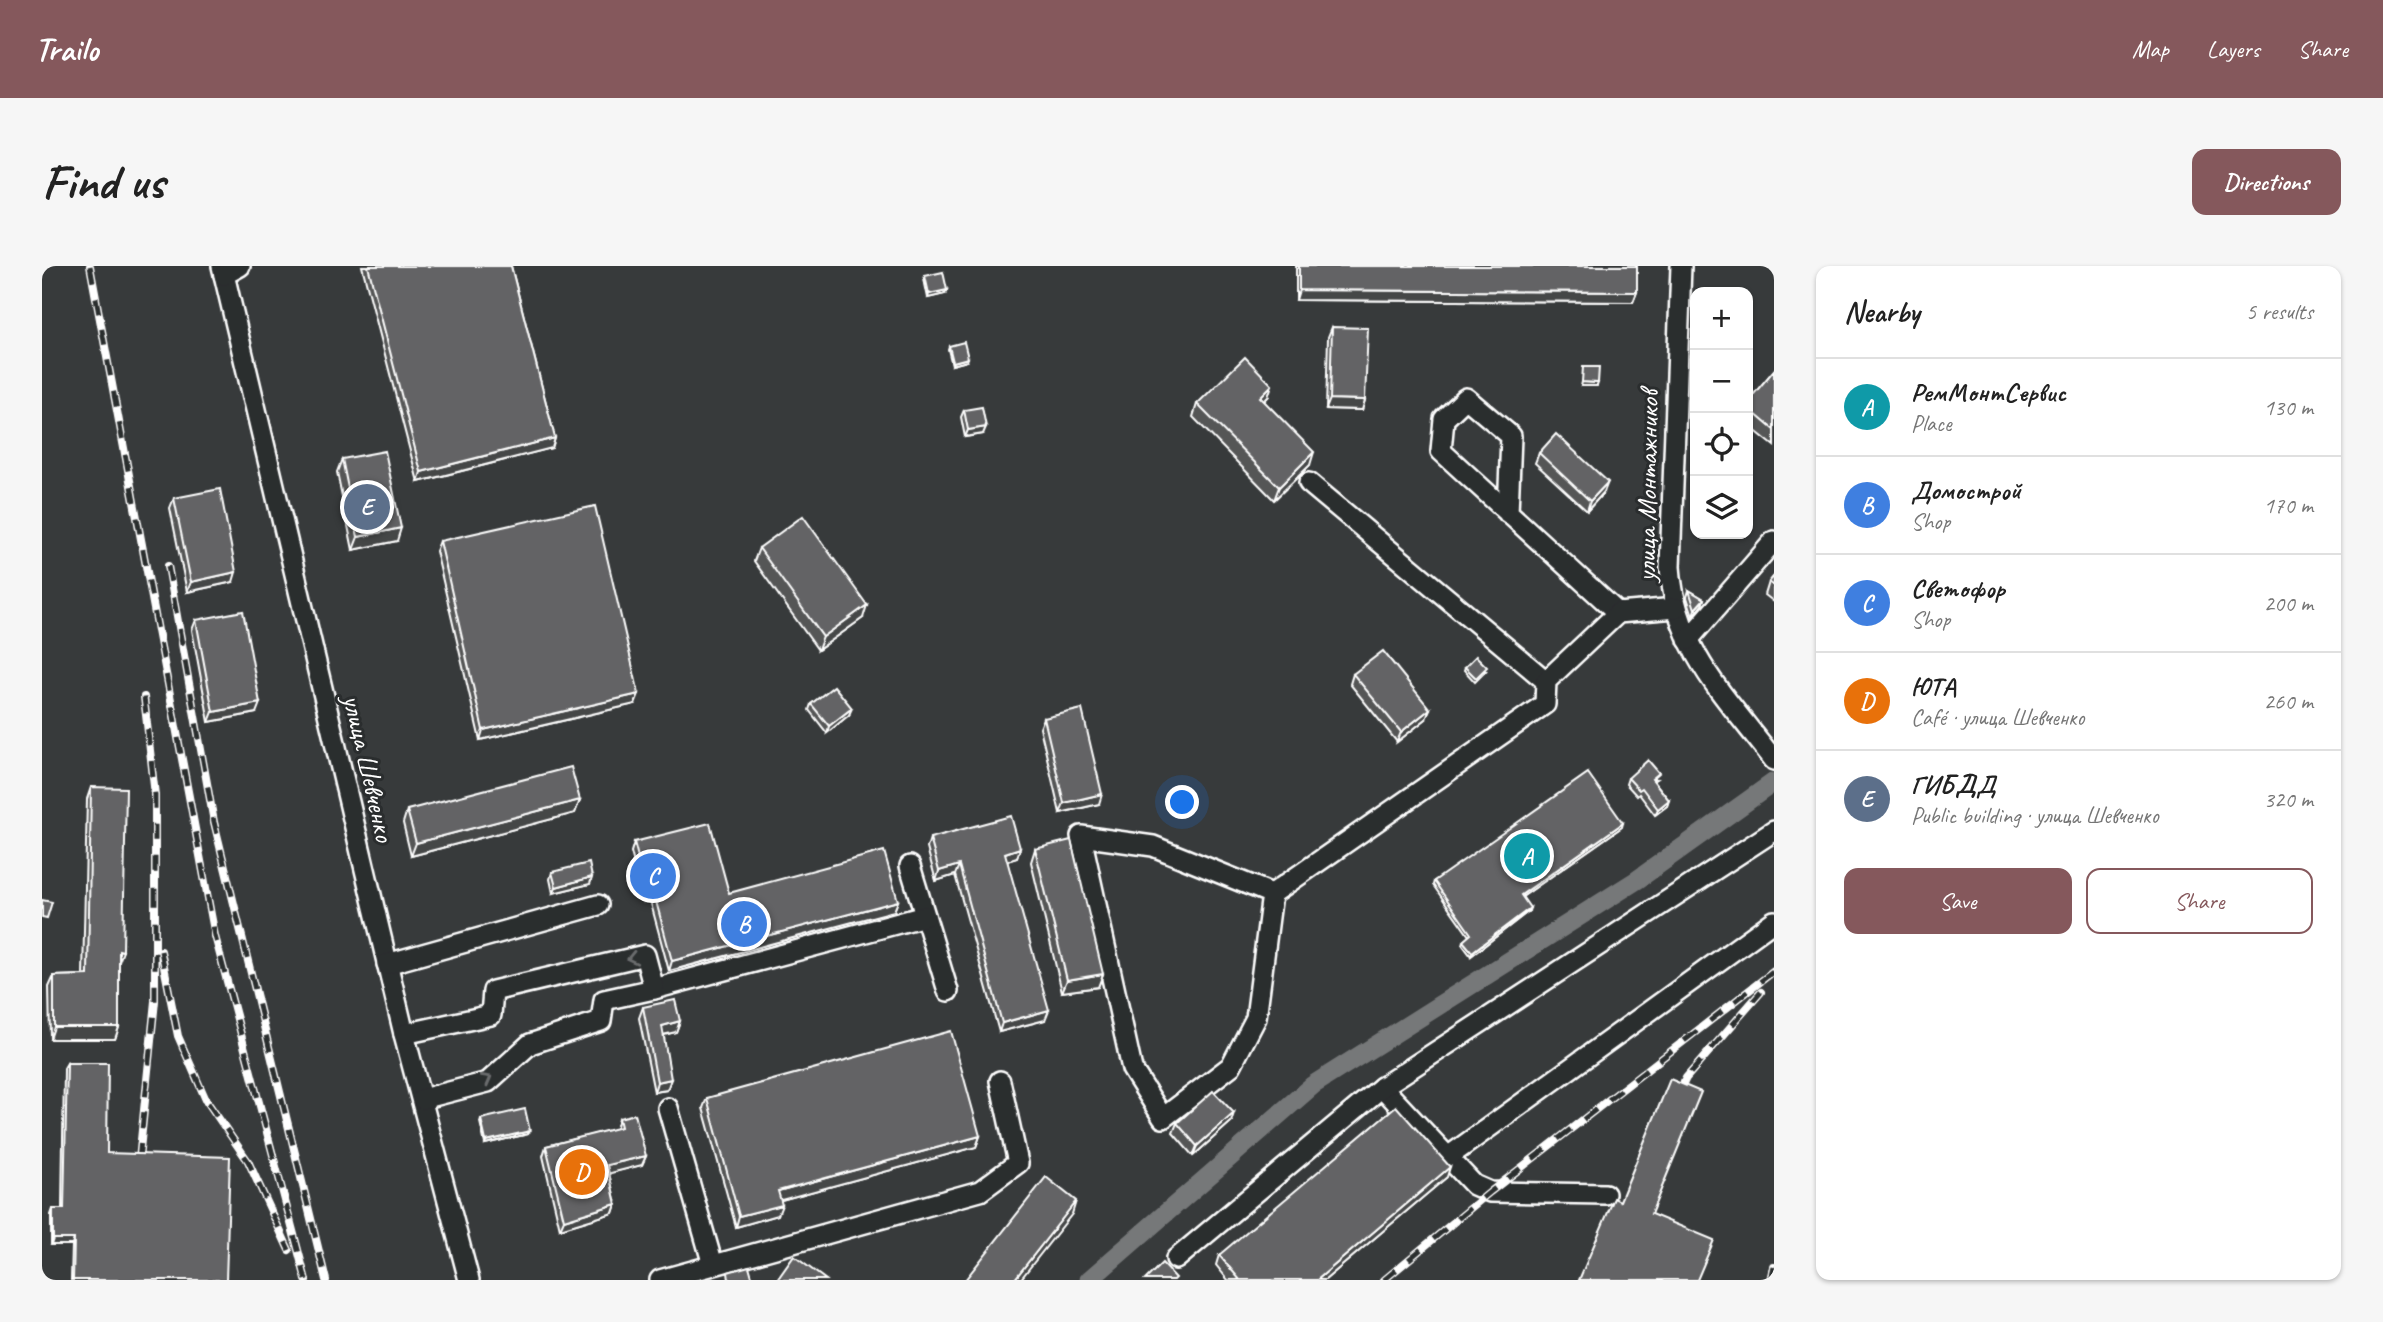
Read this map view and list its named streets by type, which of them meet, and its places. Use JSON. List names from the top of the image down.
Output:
{
  "streets": {
    "street": ["улица Монтажников", "улица Шевченко"]
  },
  "page": {
    "header": "Trailo",
    "nav": ["Map", "Layers", "Share"],
    "buttons": [
      "Directions",
      ["Save", "Share"]
    ],
    "title": "Find us",
    "heading": ["Nearby", "5 results"],
    "map_buttons": ["+", "−"],
    "list": [
      {
        "mark": "A",
        "name": "РемМонтСервис",
        "note": "Place",
        "value": "130 m"
      },
      {
        "mark": "B",
        "name": "Домострой",
        "note": "Shop",
        "value": "170 m"
      },
      {
        "mark": "C",
        "name": "Светофор",
        "note": "Shop",
        "value": "200 m"
      },
      {
        "mark": "D",
        "name": "ЮТА",
        "note": "Café · улица Шевченко",
        "value": "260 m"
      },
      {
        "mark": "E",
        "name": "ГИБДД",
        "note": "Public building · улица Шевченко",
        "value": "320 m"
      }
    ],
    "pins": [
      "E",
      "A",
      "C",
      "B",
      "D"
    ]
  }
}
